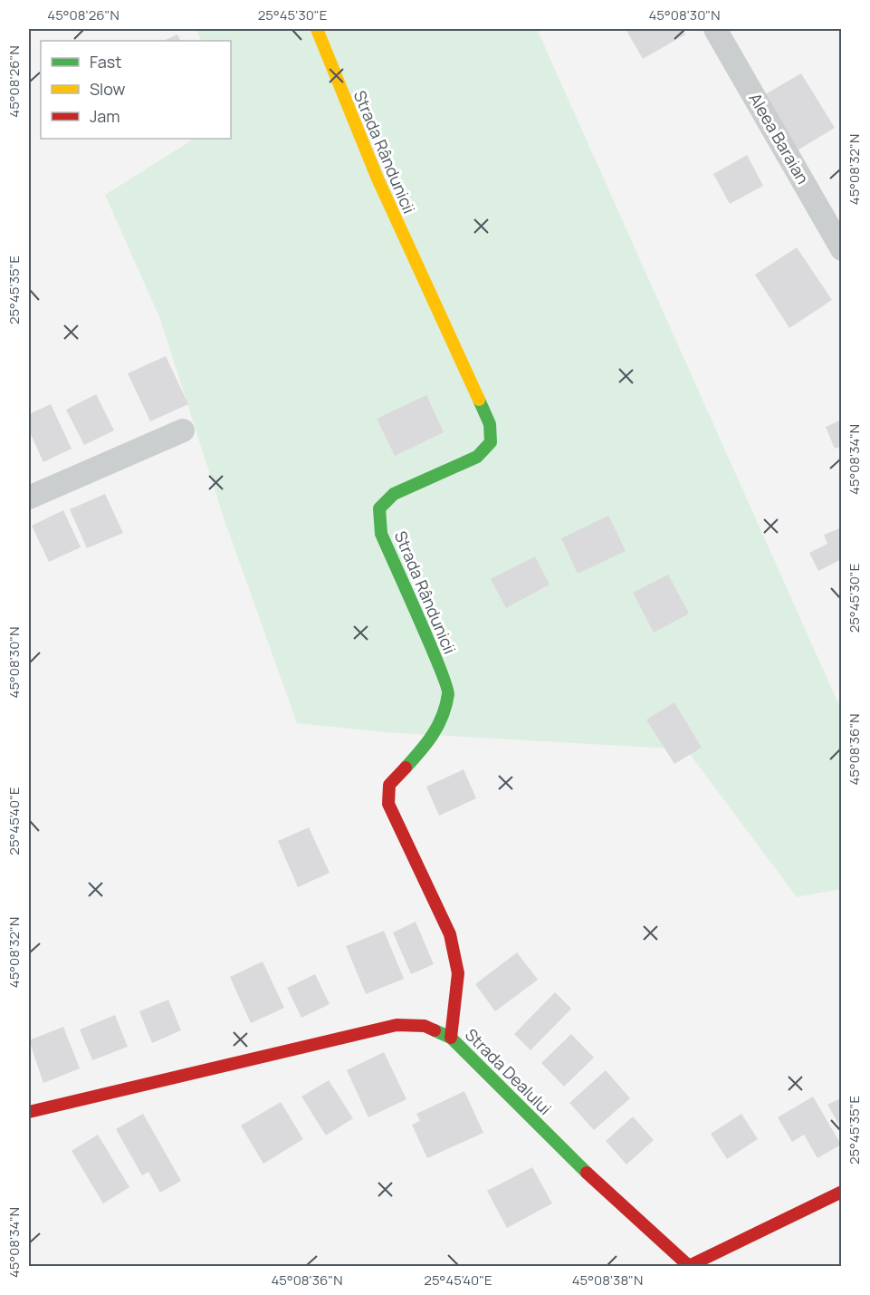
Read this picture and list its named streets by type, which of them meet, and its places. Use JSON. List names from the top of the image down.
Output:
{
  "streets": {
    "street": ["Aleea Baraian", "Strada Rândunicii", "Strada Dealului"]
  },
  "crossings": [
    ["Strada Rândunicii", "Strada Dealului"]
  ],
  "legend": ["Fast", "Slow", "Jam"],
  "coordinates": [
    "45°08'26\"N",
    "25°45'30\"E",
    "45°08'30\"N",
    "45°08'32\"N",
    "25°45'35\"E",
    "45°08'34\"N",
    "45°08'36\"N",
    "25°45'40\"E",
    "45°08'38\"N"
  ]
}
